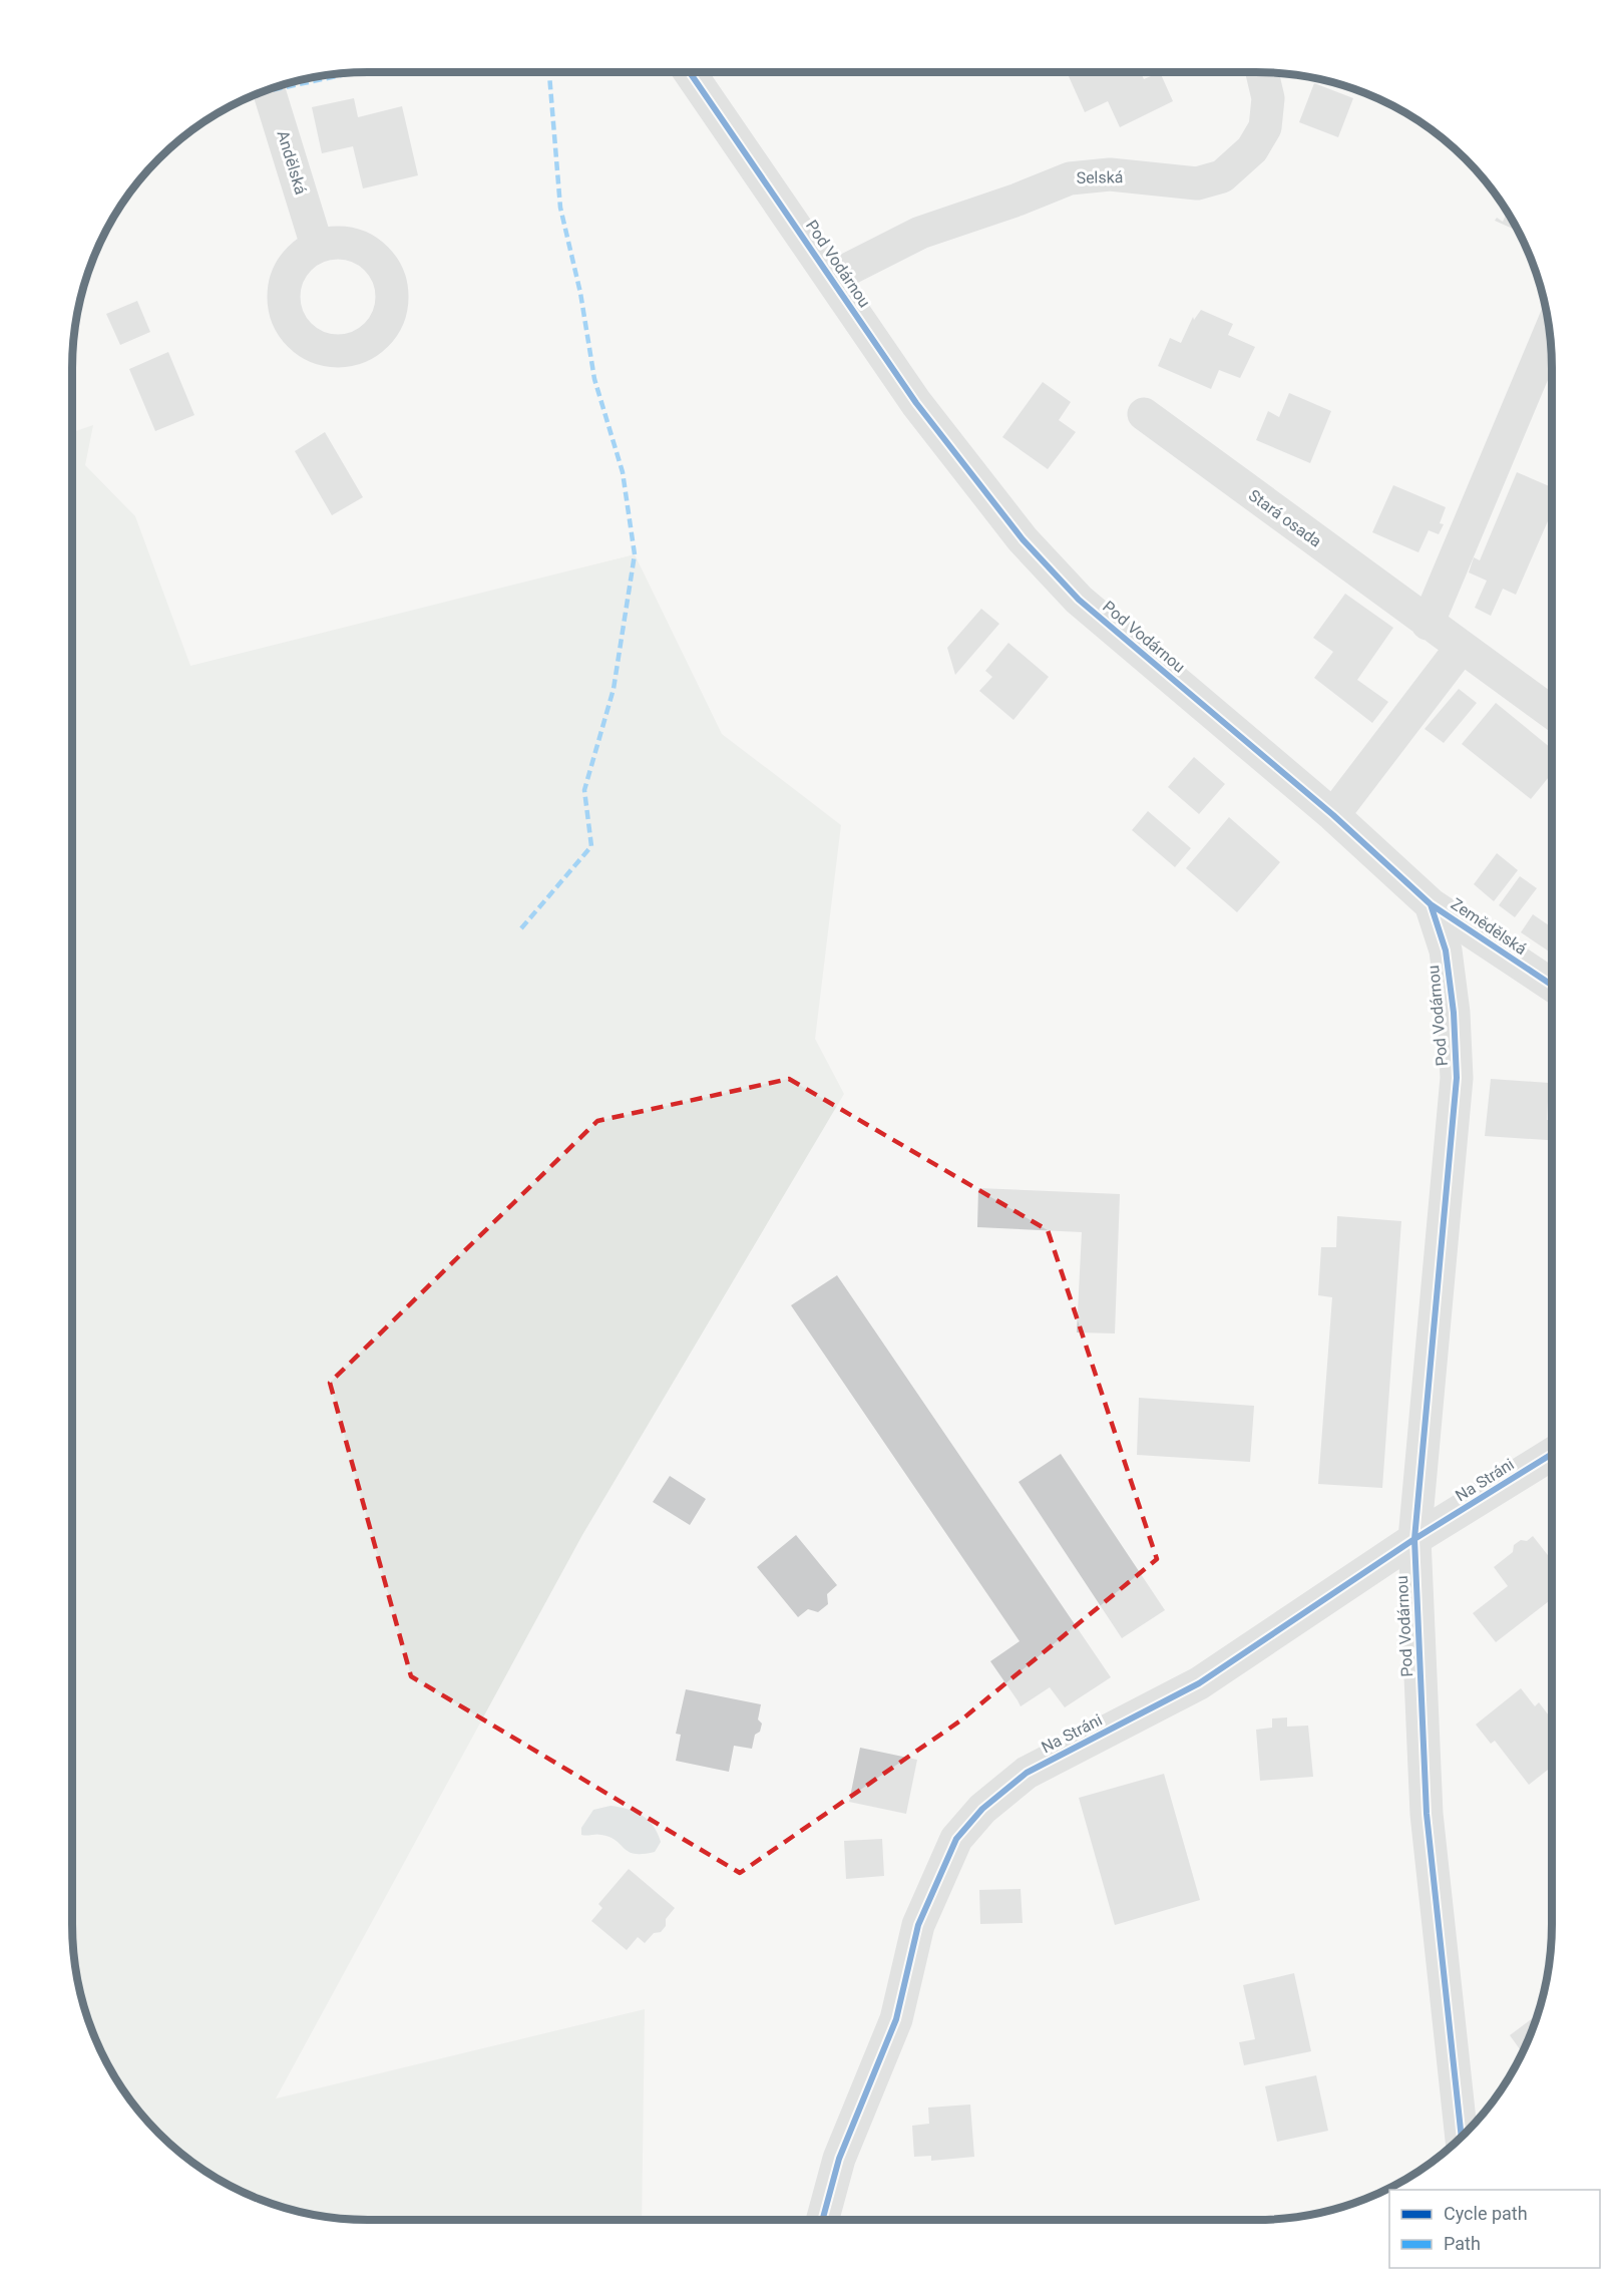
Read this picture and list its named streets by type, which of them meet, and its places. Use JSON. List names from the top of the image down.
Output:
{
  "streets": {
    "street": [
      "Andělská",
      "Selská",
      "Pod Vodárnou",
      "Stará osada",
      "Zemědělská",
      "Na Stráni"
    ]
  },
  "crossings": [
    ["Selská", "Pod Vodárnou"],
    ["Pod Vodárnou", "Zemědělská"],
    ["Pod Vodárnou", "Na Stráni"]
  ],
  "legend": ["Cycle path", "Path"]
}
